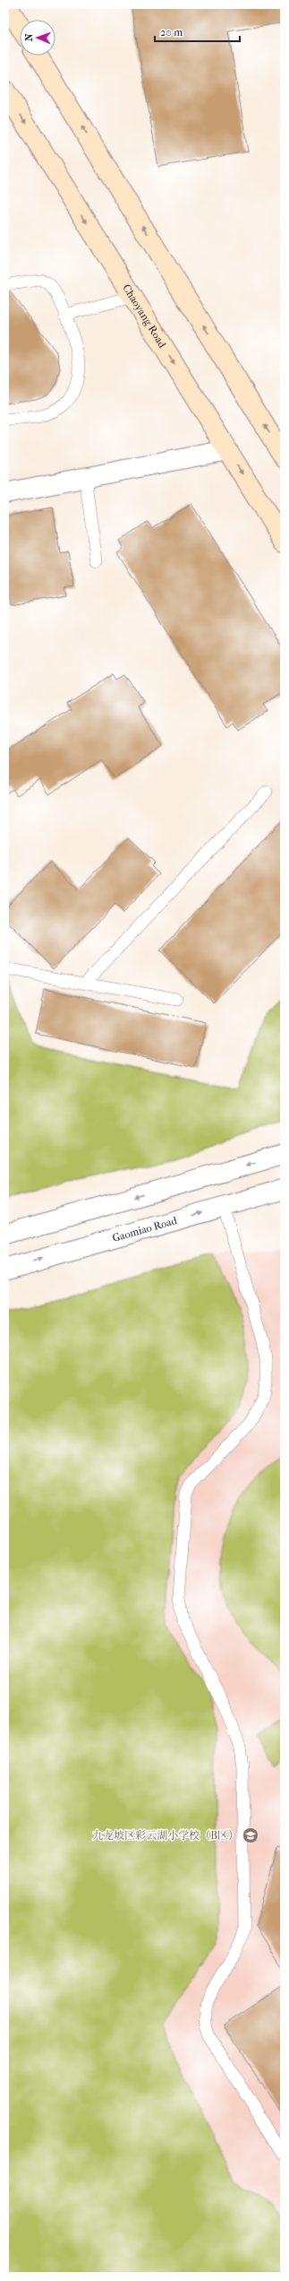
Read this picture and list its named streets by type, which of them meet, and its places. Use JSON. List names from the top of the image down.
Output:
{
  "streets": {
    "main road": ["Chaoyang Road"],
    "street": ["Gaomiao Road"]
  },
  "places": {
    "school or university": ["九龙坡区彩云湖小学校（B区）"]
  },
  "scale_bar": "20 m",
  "north": "left"
}
